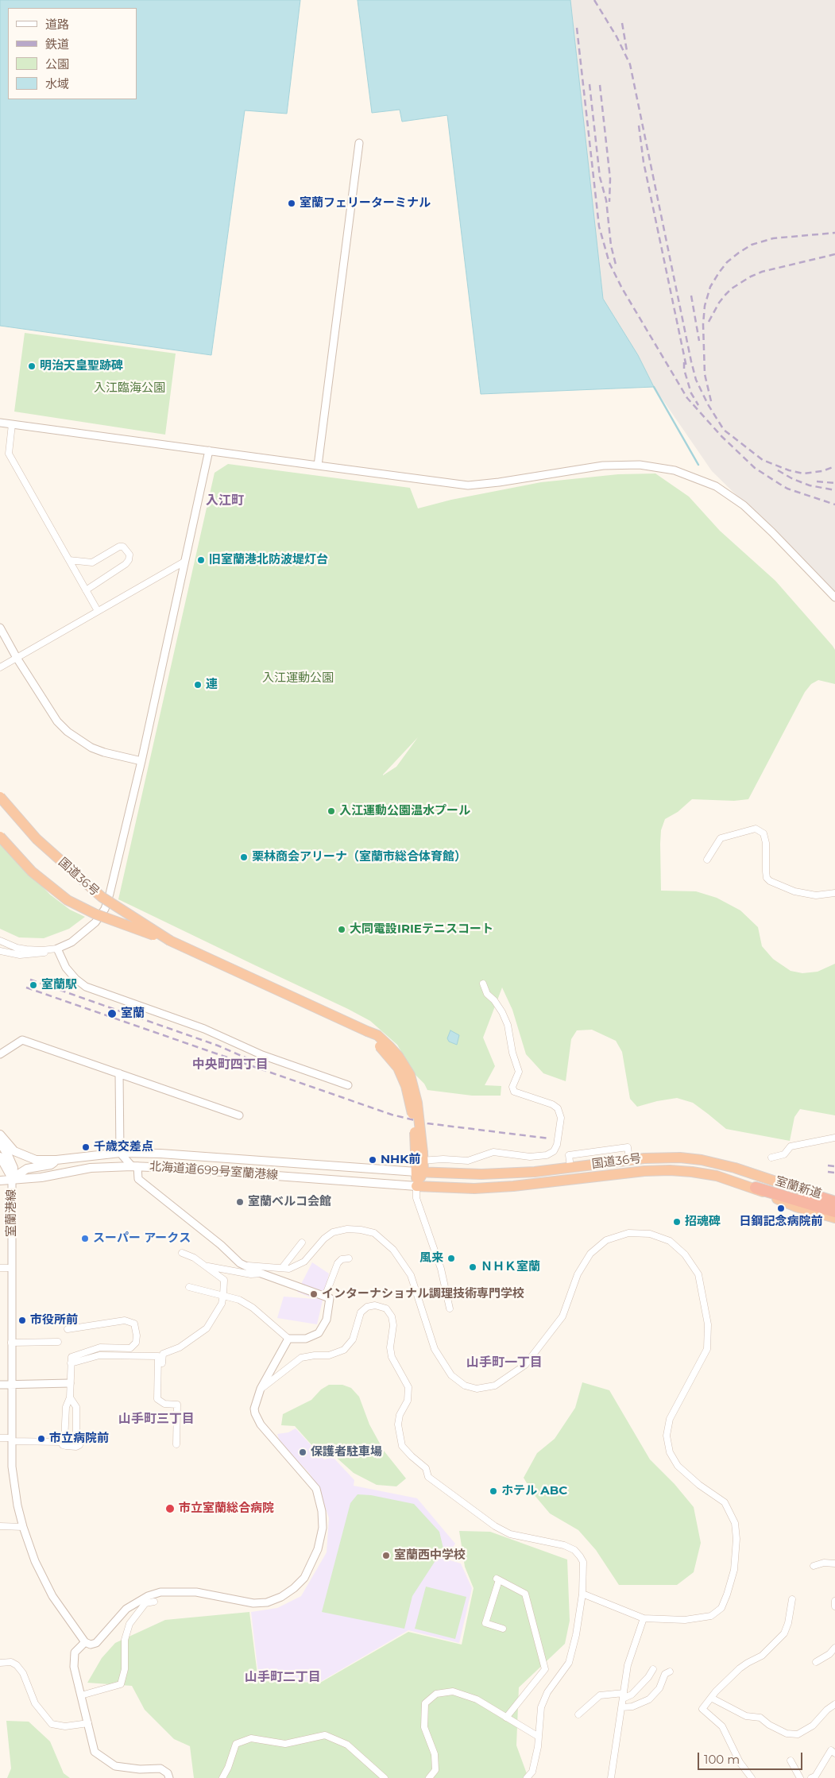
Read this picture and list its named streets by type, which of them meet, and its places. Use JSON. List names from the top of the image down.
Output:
{
  "streets": {
    "highway": ["国道36号", "室蘭新道"],
    "main road": ["北海道道699号室蘭港線"],
    "street": ["室蘭港線"]
  },
  "crossings": [
    ["国道36号", "北海道道699号室蘭港線"],
    ["国道36号", "室蘭新道"],
    ["北海道道699号室蘭港線", "室蘭港線"]
  ],
  "districts": [
    "入江町",
    "中央町四丁目",
    "山手町一丁目",
    "山手町三丁目",
    "山手町二丁目"
  ],
  "parks": ["入江臨海公園", "入江運動公園"],
  "places": [
    "室蘭フェリーターミナル",
    "明治天皇聖跡碑",
    "旧室蘭港北防波堤灯台",
    "連",
    "入江運動公園温水プール",
    "栗林商会アリーナ（室蘭市総合体育館）",
    "大同電設IRIEテニスコート",
    "室蘭駅",
    "室蘭",
    "千歳交差点",
    "NHK前",
    "室蘭ベルコ会館",
    "日鋼記念病院前",
    "招魂碑",
    "スーパー アークス",
    "風来",
    "ＮＨＫ室蘭",
    "インターナショナル調理技術専門学校",
    "市役所前",
    "市立病院前",
    "保護者駐車場",
    "ホテル ABC",
    "市立室蘭総合病院",
    "室蘭西中学校"
  ],
  "legend": [
    "道路",
    "鉄道",
    "公園",
    "水域"
  ],
  "scale_bar": "100 m"
}
